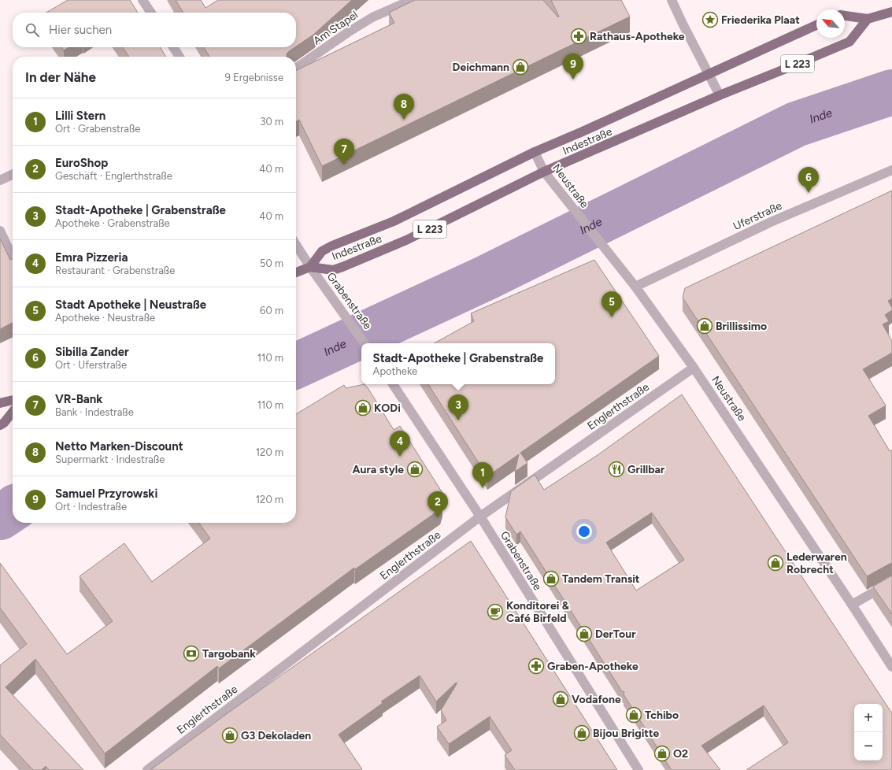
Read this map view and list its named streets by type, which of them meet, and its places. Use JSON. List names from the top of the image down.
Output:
{
  "streets": {
    "main road": ["L 223", "Indestraße"],
    "street": [
      "Am Stapel",
      "Neustraße",
      "Uferstraße",
      "Grabenstraße",
      "Englerthstraße"
    ]
  },
  "crossings": [
    ["Indestraße", "Neustraße"],
    ["Indestraße", "Grabenstraße"],
    ["Neustraße", "Uferstraße"],
    ["Neustraße", "Englerthstraße"],
    ["Grabenstraße", "Englerthstraße"]
  ],
  "water": ["Inde"],
  "places": {
    "place": ["Friederika Plaat"],
    "pharmacy": ["Rathaus-Apotheke", "Graben-Apotheke"],
    "shop": [
      "Deichmann",
      "Brillissimo",
      "KODi",
      "Aura style",
      "Lederwaren Robrecht",
      "Tandem Transit",
      "DerTour",
      "Vodafone",
      "Tchibo",
      "Bijou Brigitte",
      "G3 Dekoladen",
      "O2"
    ],
    "restaurant": ["Grillbar"],
    "cafe": ["Konditorei & Café Birfeld"],
    "bank": ["Targobank"]
  },
  "north": "top left",
  "page": {
    "search": "Hier suchen",
    "pins": [
      "9",
      "8",
      "7",
      "6",
      "5",
      "3",
      "4",
      "1",
      "2"
    ],
    "heading": ["In der Nähe", "9 Ergebnisse"],
    "list": [
      {
        "mark": "1",
        "name": "Lilli Stern",
        "note": "Ort · Grabenstraße",
        "value": "30 m"
      },
      {
        "mark": "2",
        "name": "EuroShop",
        "note": "Geschäft · Englerthstraße",
        "value": "40 m"
      },
      {
        "mark": "3",
        "name": "Stadt-Apotheke | Grabenstraße",
        "note": "Apotheke · Grabenstraße",
        "value": "40 m"
      },
      {
        "mark": "4",
        "name": "Emra Pizzeria",
        "note": "Restaurant · Grabenstraße",
        "value": "50 m"
      },
      {
        "mark": "5",
        "name": "Stadt Apotheke | Neustraße",
        "note": "Apotheke · Neustraße",
        "value": "60 m"
      },
      {
        "mark": "6",
        "name": "Sibilla Zander",
        "note": "Ort · Uferstraße",
        "value": "110 m"
      },
      {
        "mark": "7",
        "name": "VR-Bank",
        "note": "Bank · Indestraße",
        "value": "110 m"
      },
      {
        "mark": "8",
        "name": "Netto Marken-Discount",
        "note": "Supermarkt · Indestraße",
        "value": "120 m"
      },
      {
        "mark": "9",
        "name": "Samuel Przyrowski",
        "note": "Ort · Indestraße",
        "value": "120 m"
      }
    ],
    "popup": ["Stadt-Apotheke | Grabenstraße", "Apotheke"],
    "map_buttons": ["+", "−"]
  }
}
